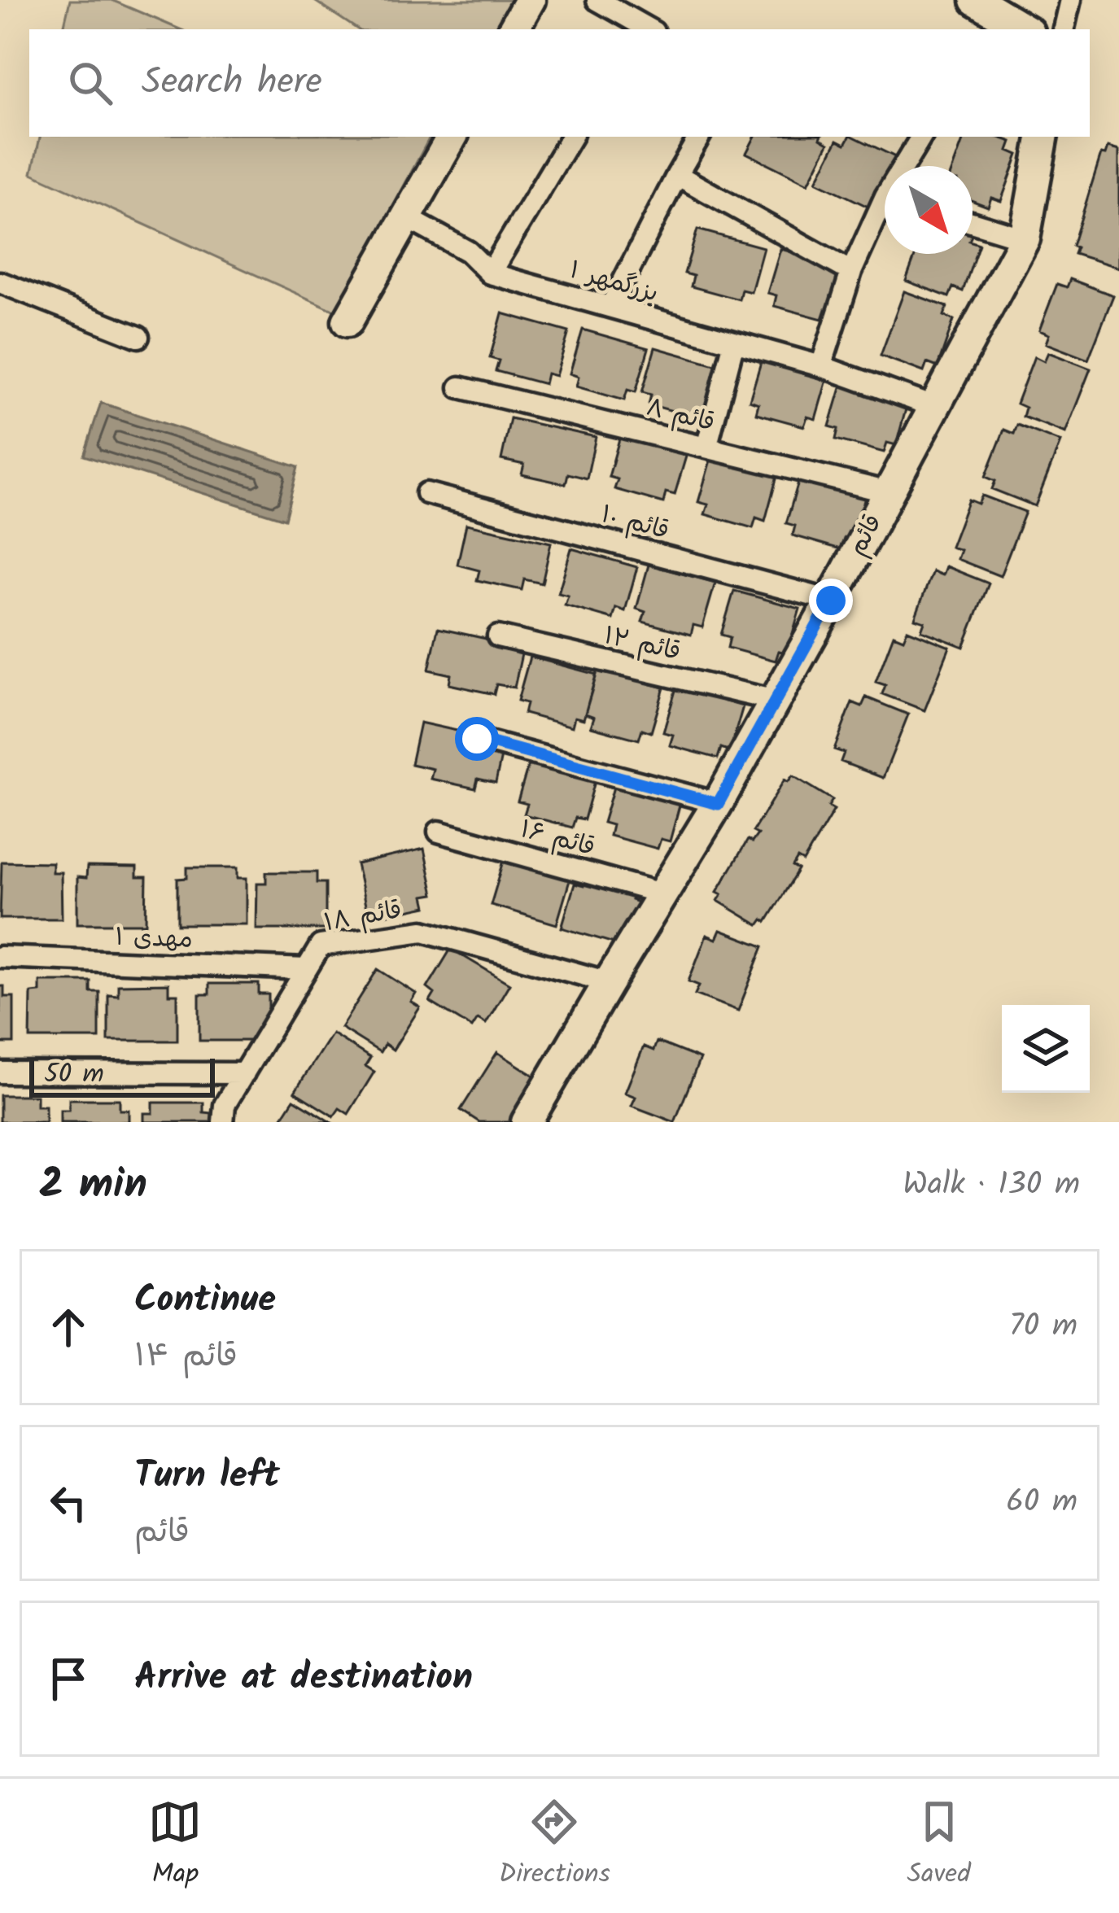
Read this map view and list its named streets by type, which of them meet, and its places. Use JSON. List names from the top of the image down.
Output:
{
  "streets": {
    "street": [
      "بزرگمهر ۱",
      "قائم ۸",
      "قائم ۱۰",
      "قائم",
      "قائم ۱۲",
      "قائم ۱۶",
      "قائم ۱۸",
      "مهدی ۱"
    ]
  },
  "crossings": [
    ["بزرگمهر ۱", "قائم"],
    ["قائم ۸", "قائم"],
    ["قائم ۱۰", "قائم"],
    ["قائم", "قائم ۱۲"],
    ["قائم", "قائم ۱۶"],
    ["قائم", "قائم ۱۸"],
    ["قائم ۱۸", "مهدی ۱"]
  ],
  "scale_bar": "50 m",
  "north": "bottom right",
  "page": {
    "search": "Search here",
    "scale": "50 m",
    "heading": ["2 min", "Walk · 130 m"],
    "list": [
      ["Continue", "قائم ۱۴", "70 m"],
      ["Turn left", "قائم", "60 m"],
      "Arrive at destination"
    ],
    "nav": ["Map", "Directions", "Saved"]
  }
}
